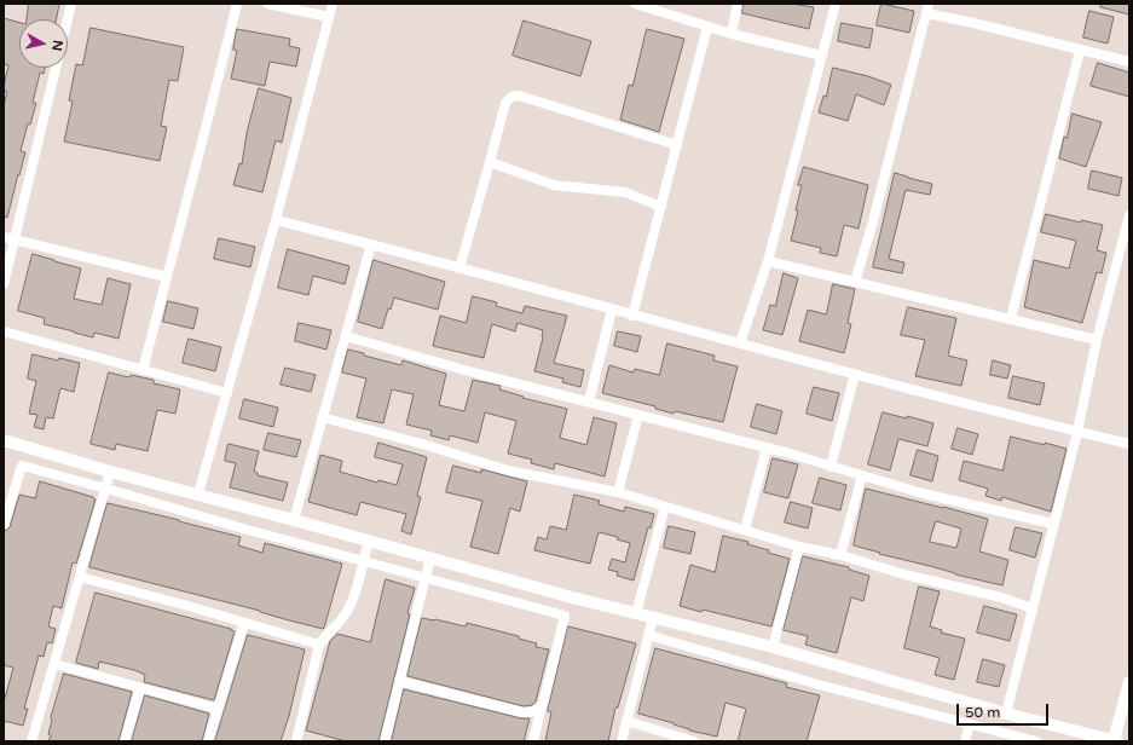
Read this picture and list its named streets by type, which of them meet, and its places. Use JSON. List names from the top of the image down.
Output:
{
  "scale_bar": "50 m",
  "north": "right"
}
